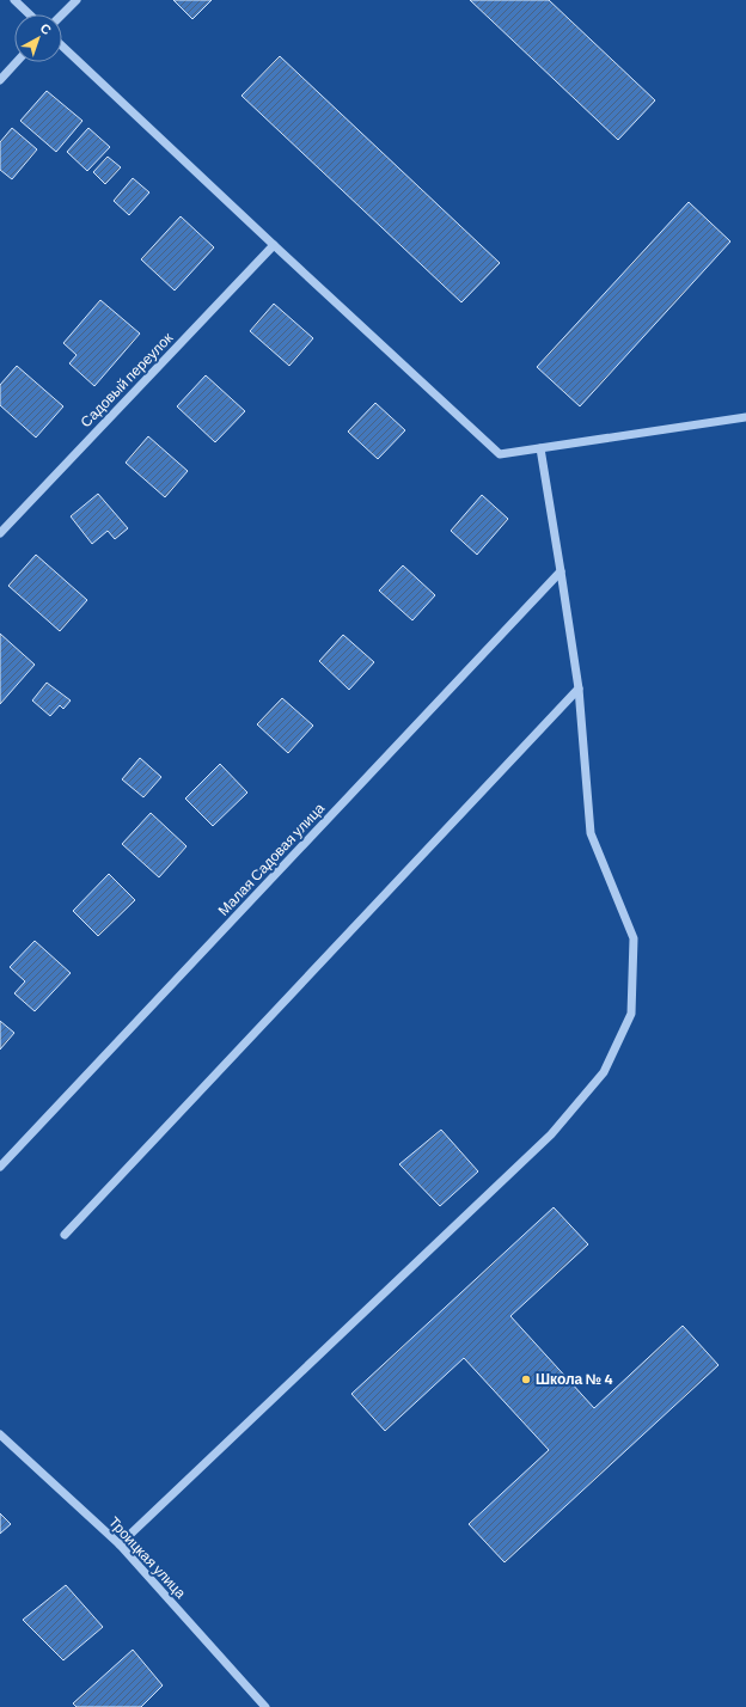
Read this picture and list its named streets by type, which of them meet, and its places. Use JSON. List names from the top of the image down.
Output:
{
  "streets": {
    "street": ["Садовый переулок", "Малая Садовая улица", "Троицкая улица"]
  },
  "places": ["Школа № 4"],
  "north": "top right"
}
